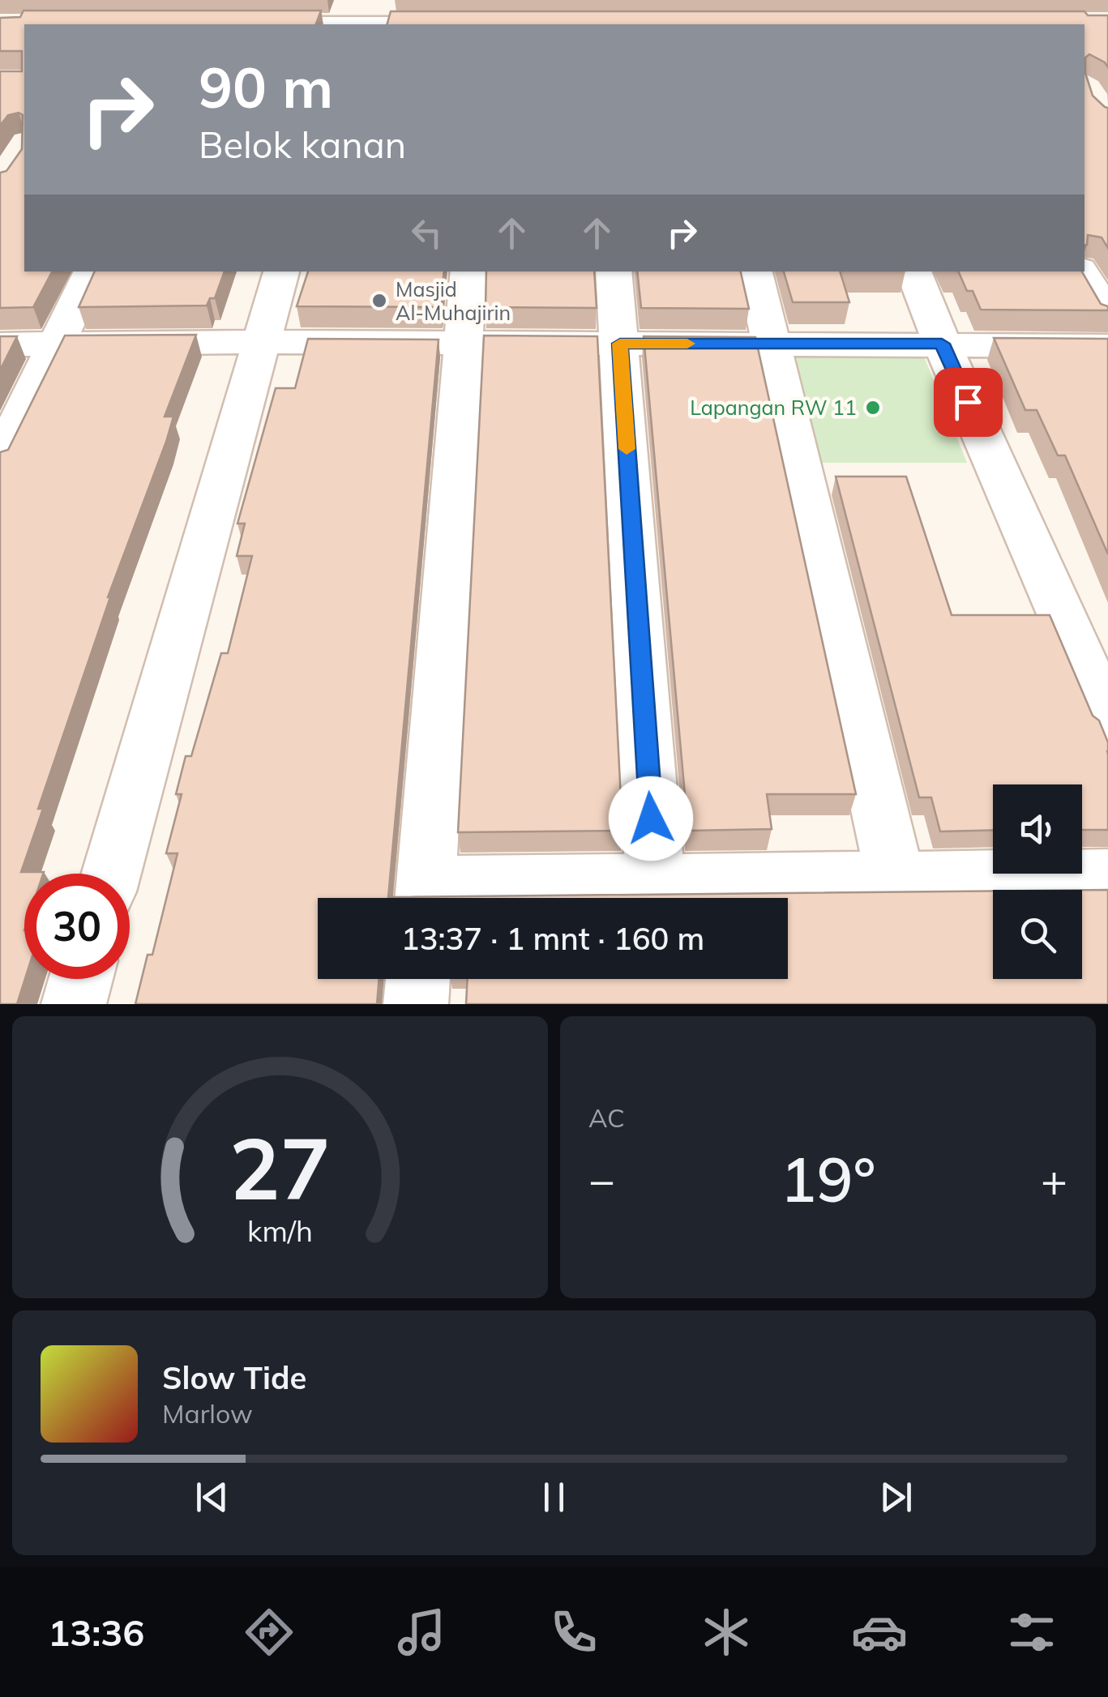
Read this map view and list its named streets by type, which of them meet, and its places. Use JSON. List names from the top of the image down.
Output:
{
  "places": ["Masjid Al-Muhajirin", "Lapangan RW 11"],
  "page": {
    "turn": ["90 m", "Belok kanan"],
    "limit": "30",
    "trip": "13:37 · 1 mnt · 160 m",
    "tile": "AC",
    "heat": ["−", "19°", "+"],
    "song": ["Slow Tide", "Marlow"],
    "tabs": "13:36",
    "gauge": ["27", "km/h"]
  }
}
